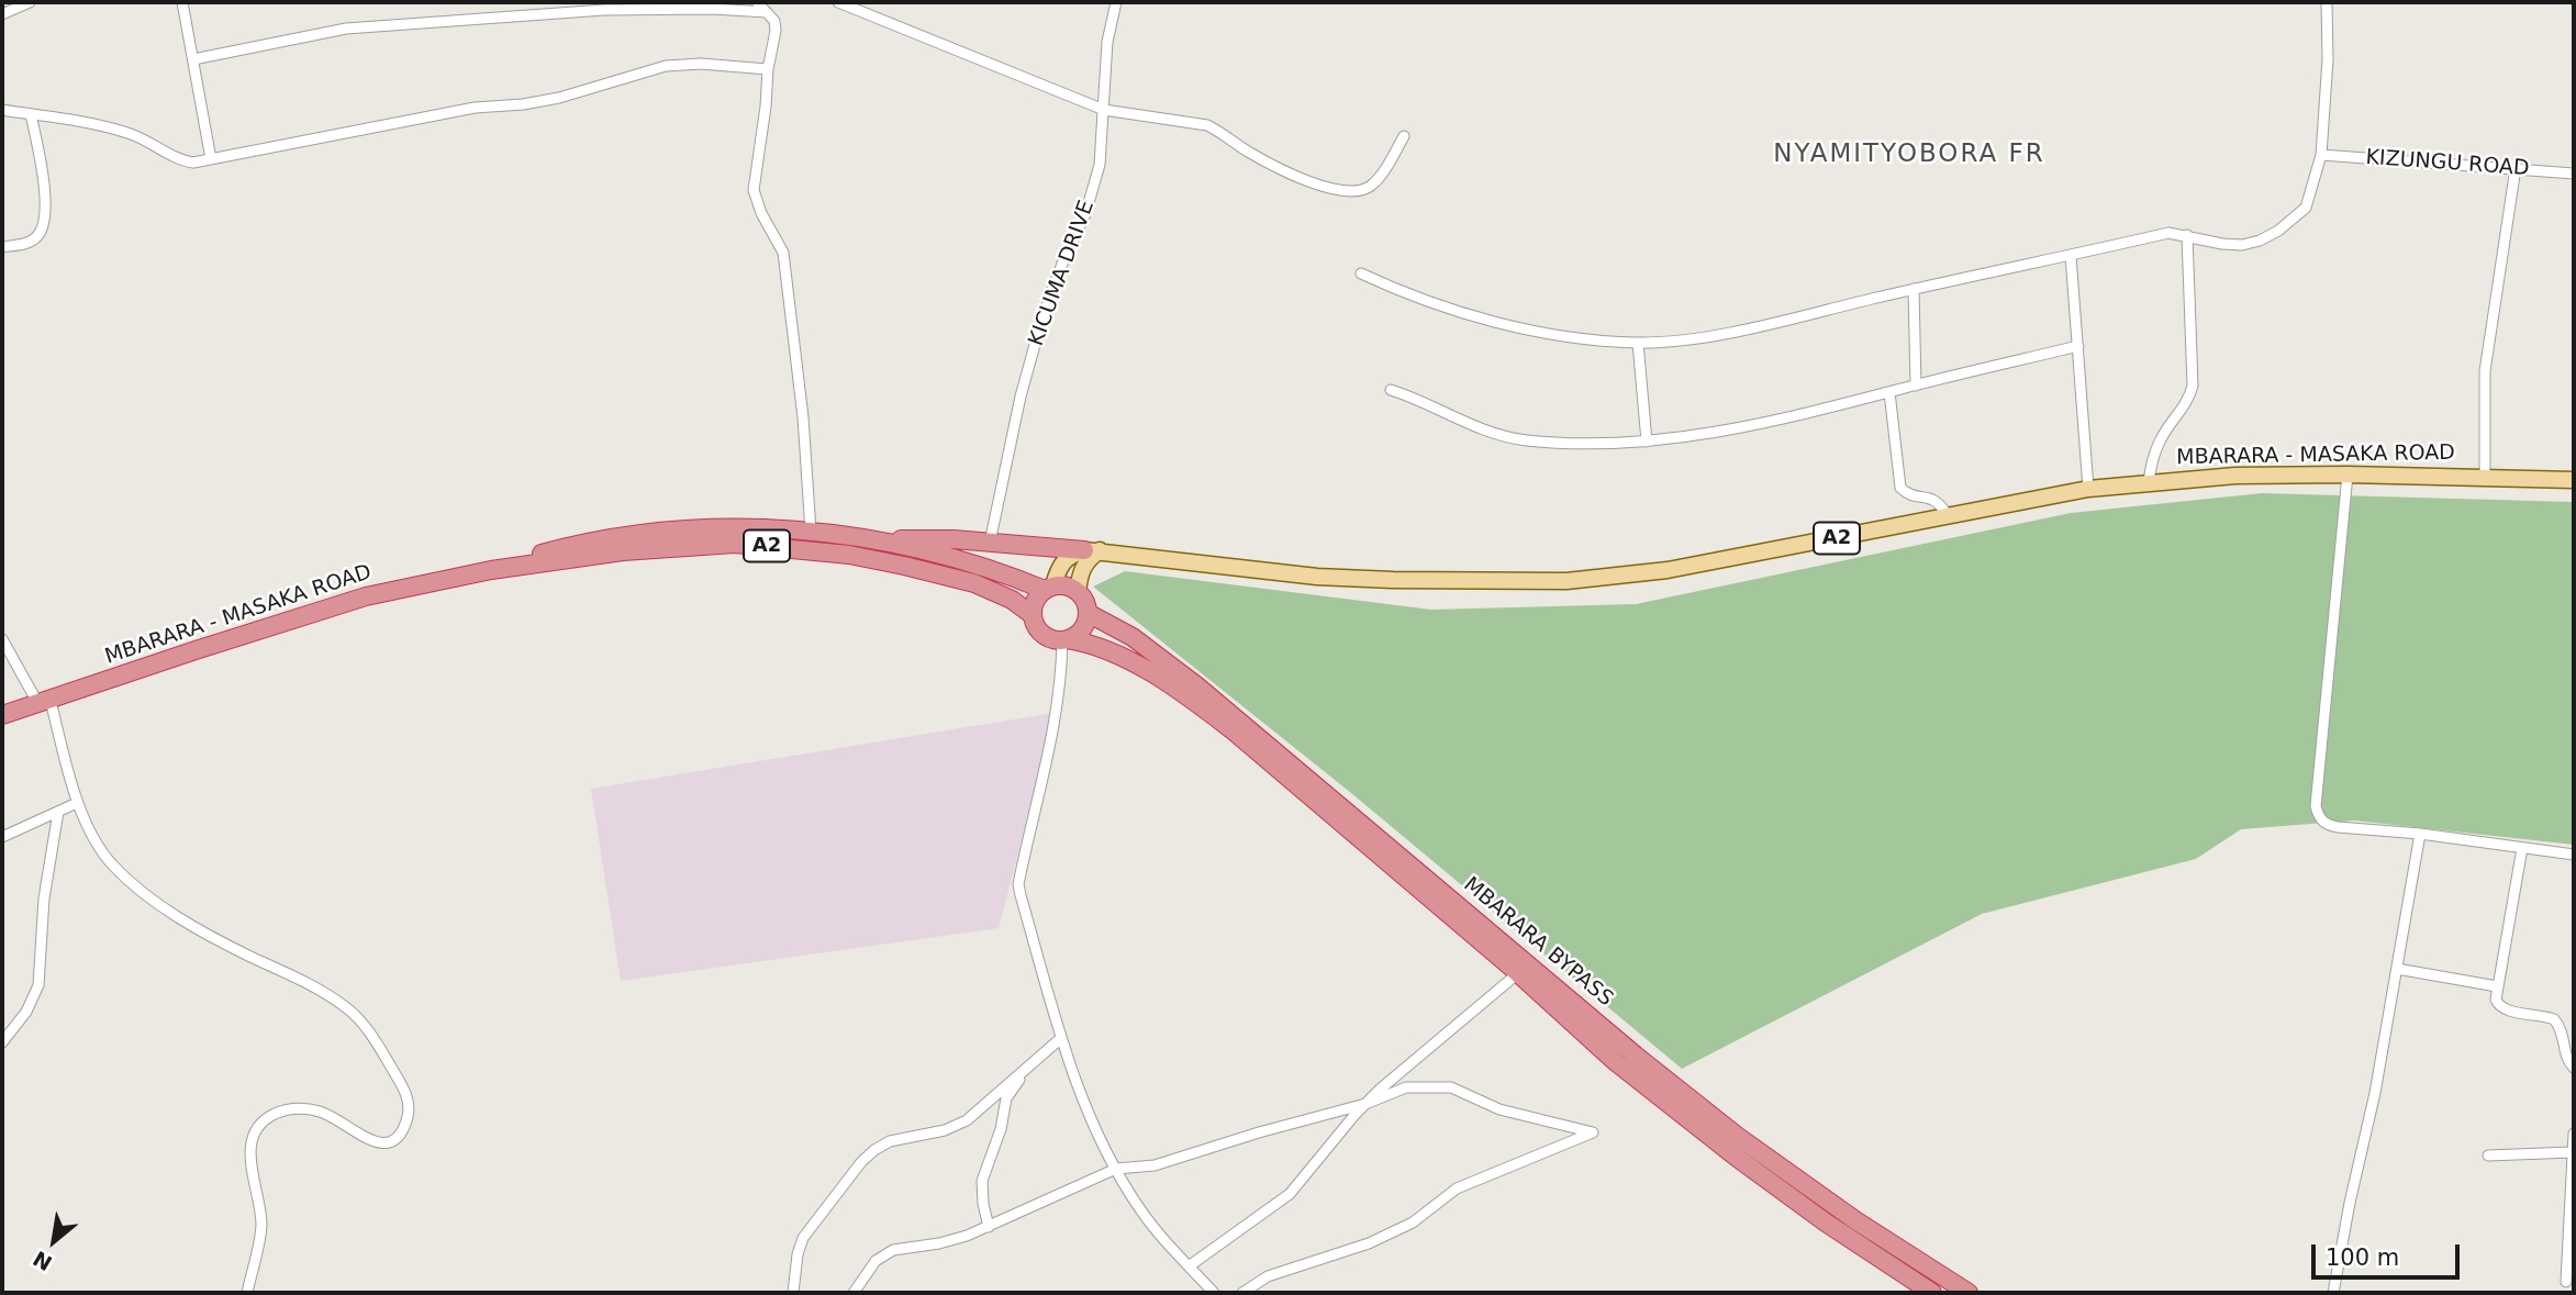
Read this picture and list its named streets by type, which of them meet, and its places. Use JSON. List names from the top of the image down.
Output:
{
  "streets": {
    "highway": ["MBARARA - MASAKA ROAD", "A2", "MBARARA BYPASS"],
    "street": ["KIZUNGU ROAD", "KICUMA DRIVE"]
  },
  "crossings": [
    ["KICUMA DRIVE", "A2"],
    ["MBARARA - MASAKA ROAD", "A2"],
    ["MBARARA - MASAKA ROAD", "MBARARA BYPASS"],
    ["A2", "MBARARA BYPASS"]
  ],
  "districts": ["NYAMITYOBORA FR"],
  "scale_bar": "100 m",
  "north": "bottom left"
}
